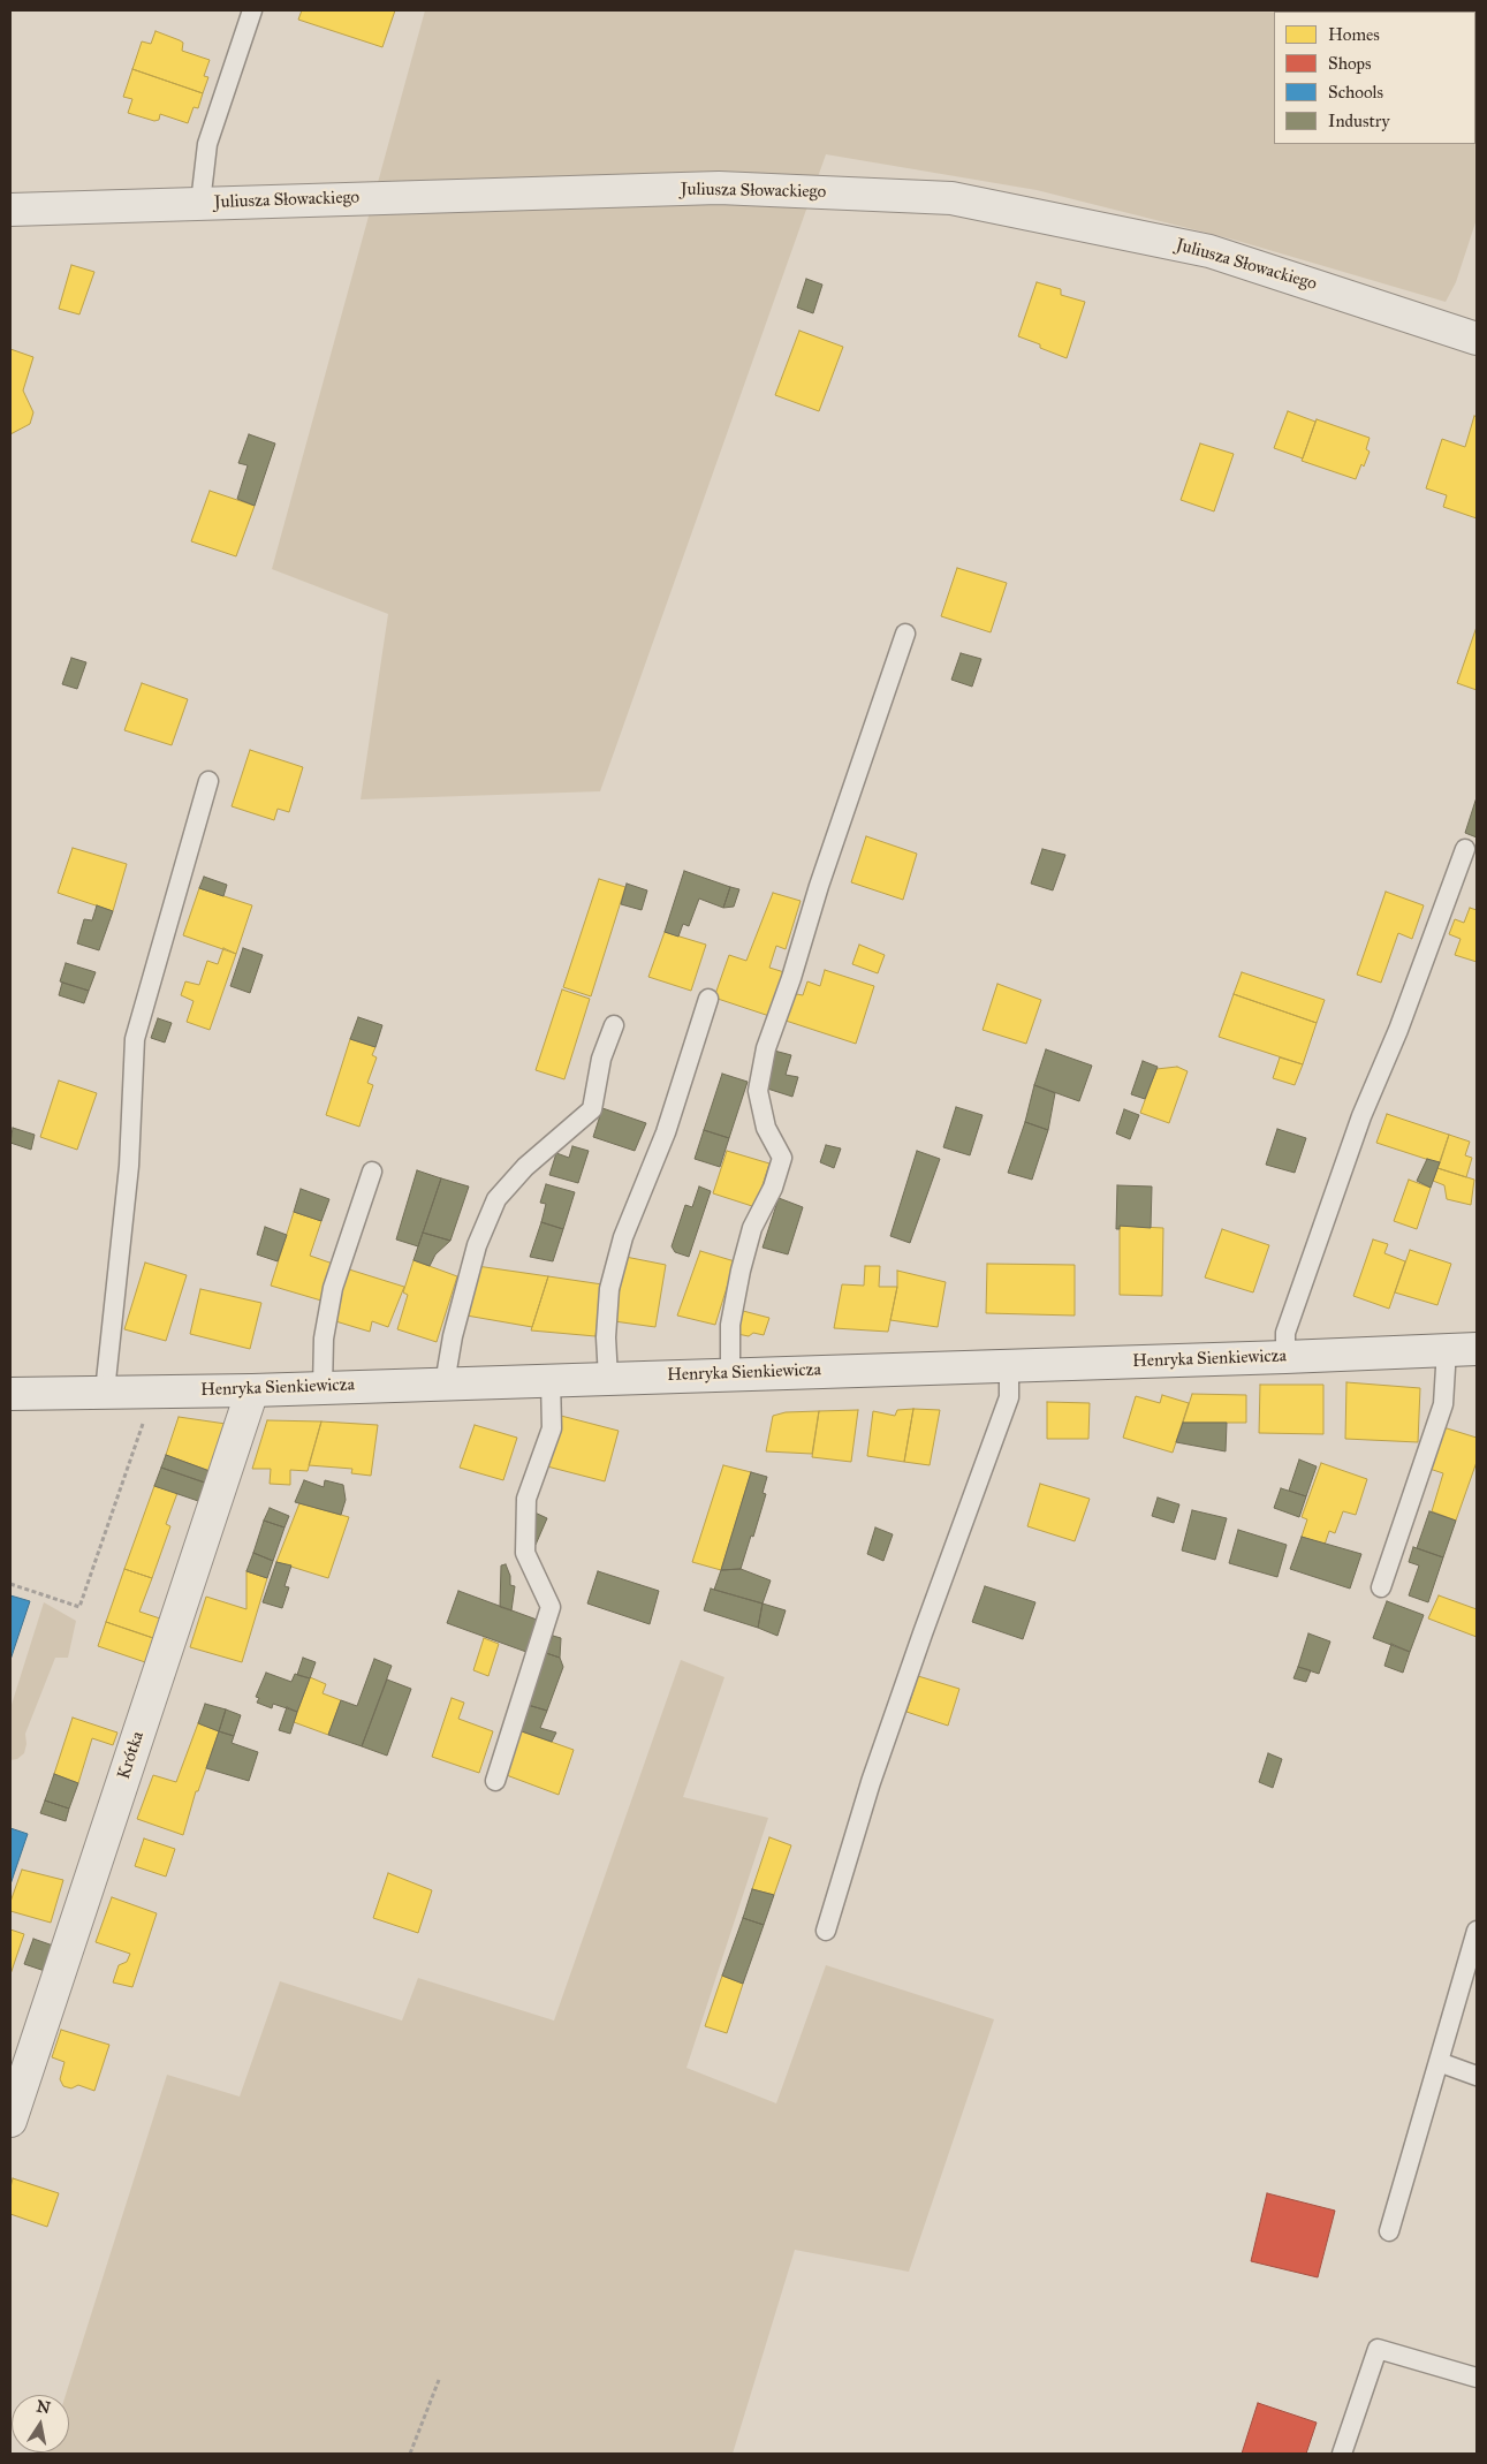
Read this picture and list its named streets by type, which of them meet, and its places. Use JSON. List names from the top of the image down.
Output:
{
  "streets": {
    "street": ["Juliusza Słowackiego", "Henryka Sienkiewicza", "Krótka"]
  },
  "crossings": [
    ["Henryka Sienkiewicza", "Krótka"]
  ],
  "legend": [
    "Homes",
    "Shops",
    "Schools",
    "Industry"
  ],
  "north": "top"
}
